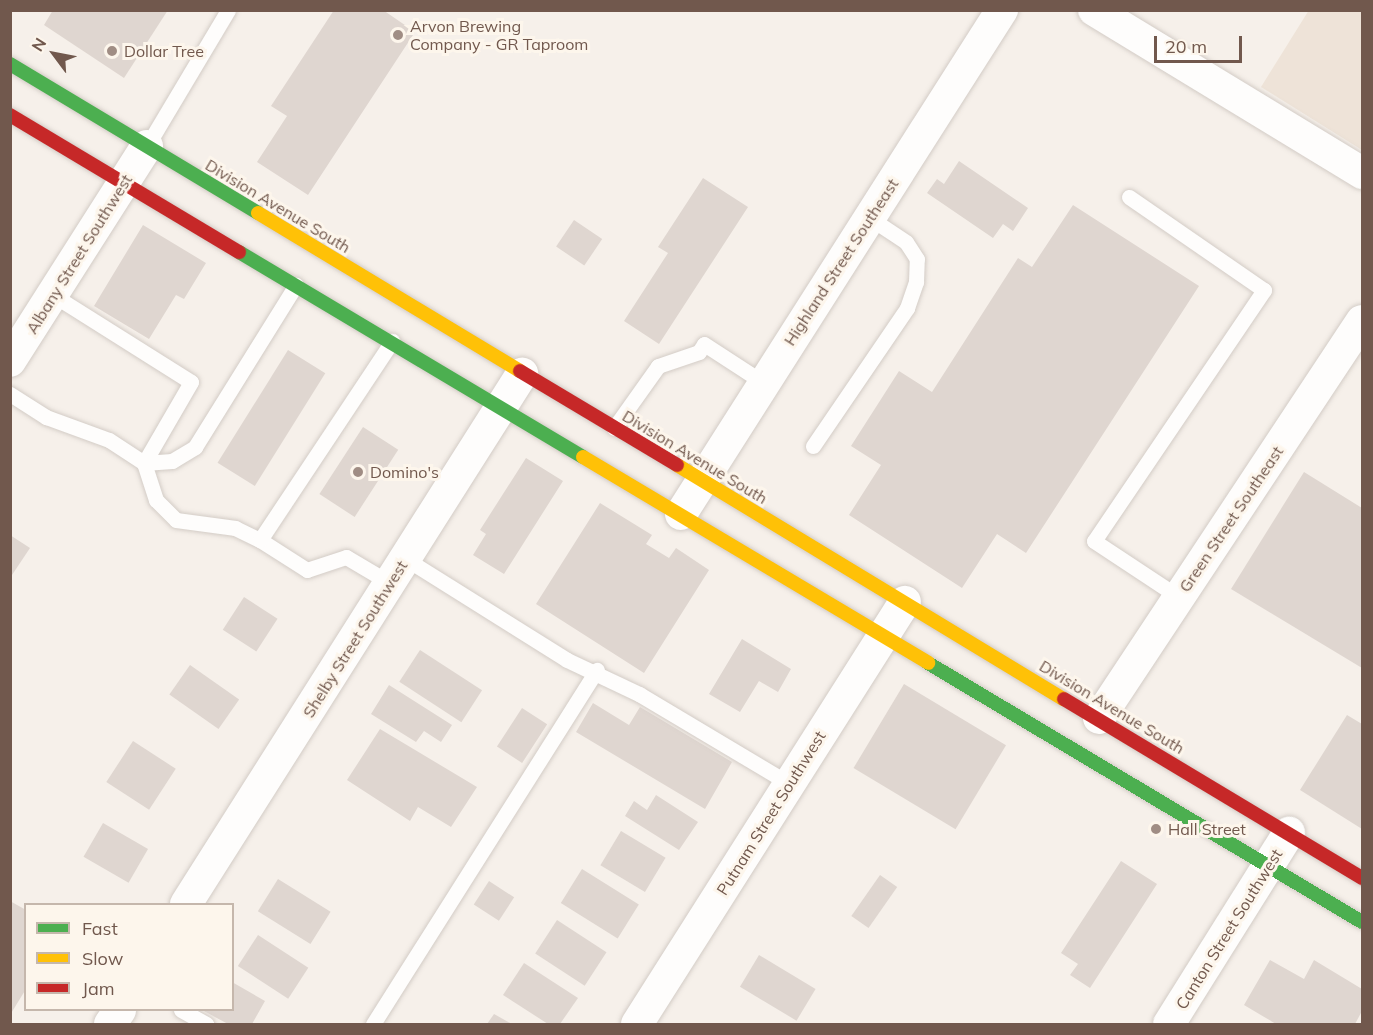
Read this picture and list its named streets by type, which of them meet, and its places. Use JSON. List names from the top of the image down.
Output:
{
  "streets": {
    "main road": ["Division Avenue South"],
    "street": [
      "Albany Street Southwest",
      "Highland Street Southeast",
      "Green Street Southeast",
      "Shelby Street Southwest",
      "Putnam Street Southwest",
      "Canton Street Southwest"
    ]
  },
  "crossings": [
    ["Division Avenue South", "Albany Street Southwest"],
    ["Division Avenue South", "Highland Street Southeast"],
    ["Division Avenue South", "Green Street Southeast"],
    ["Division Avenue South", "Shelby Street Southwest"],
    ["Division Avenue South", "Putnam Street Southwest"],
    ["Division Avenue South", "Canton Street Southwest"]
  ],
  "places": [
    "Arvon Brewing Company - GR Taproom",
    "Dollar Tree",
    "Domino's",
    "Hall Street"
  ],
  "legend": ["Fast", "Slow", "Jam"],
  "scale_bar": "20 m",
  "north": "top left"
}
